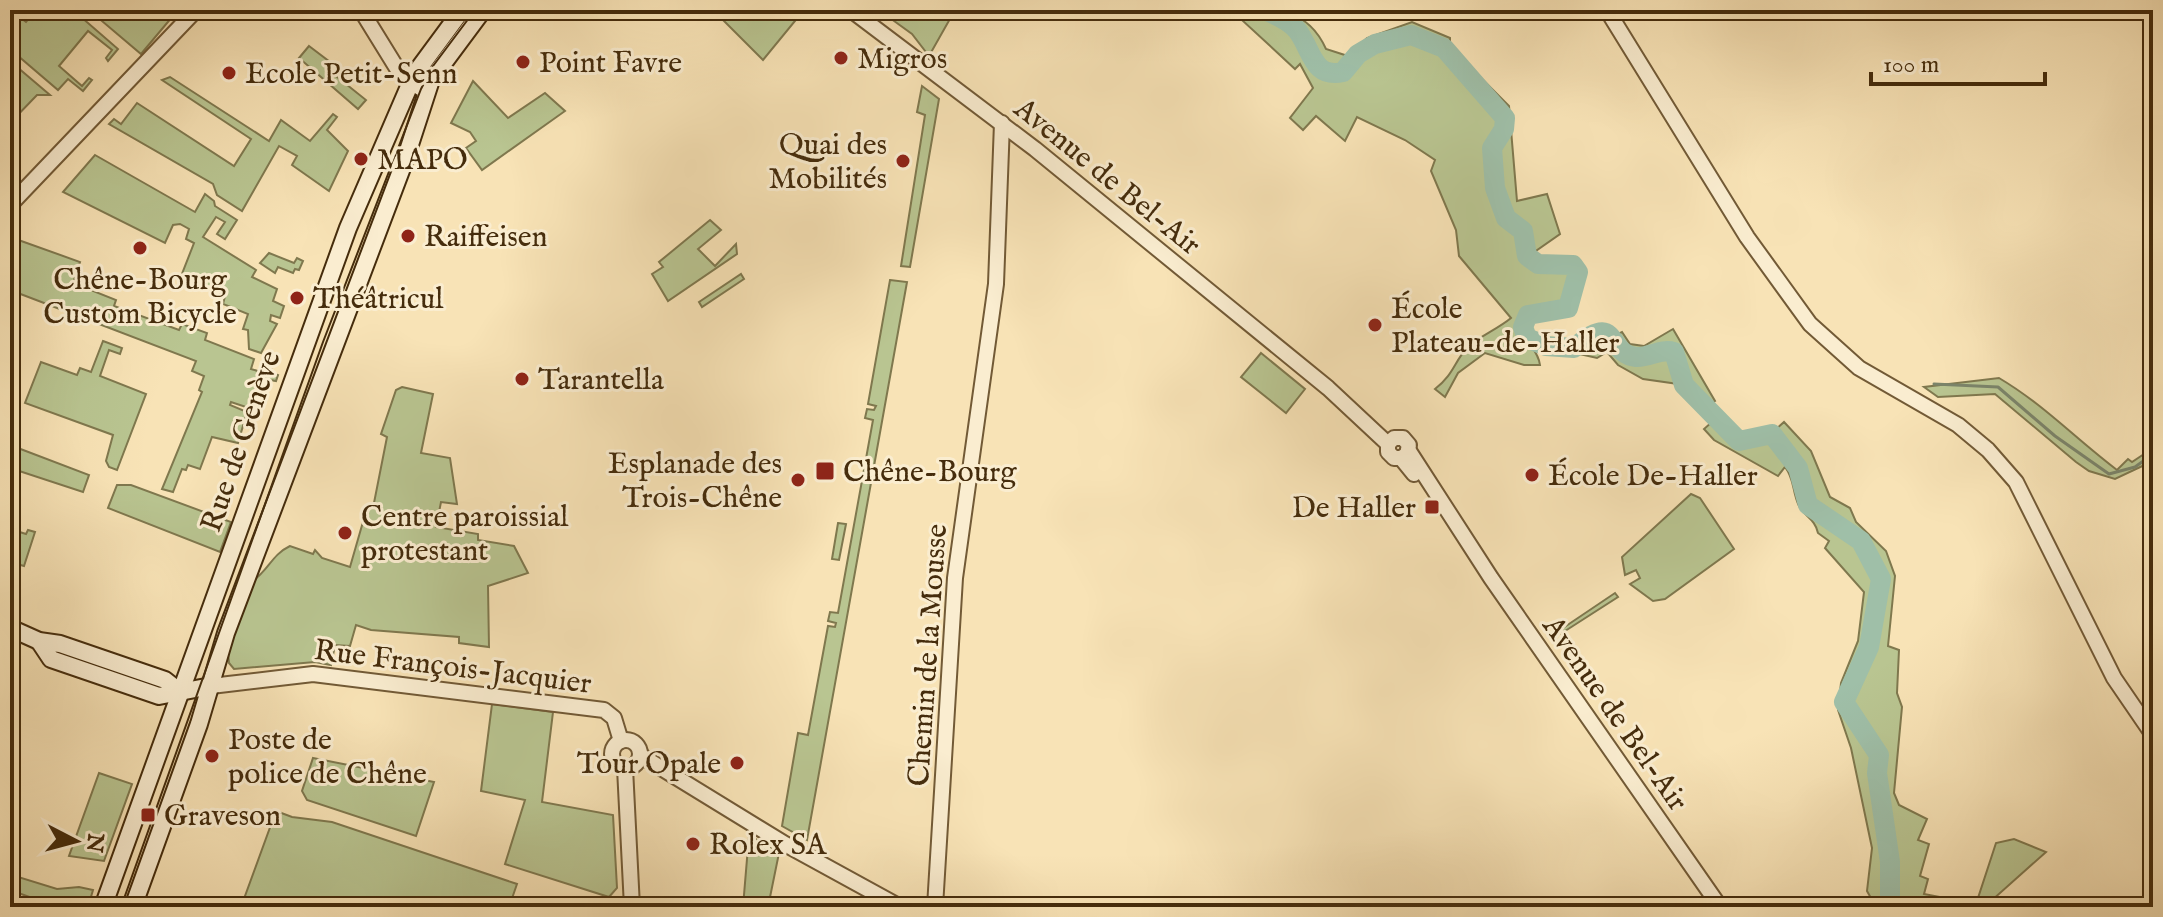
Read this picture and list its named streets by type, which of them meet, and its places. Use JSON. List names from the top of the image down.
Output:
{
  "streets": {
    "main road": ["Rue de Genève"],
    "street": ["Avenue de Bel-Air", "Chemin de la Mousse", "Rue François-Jacquier"]
  },
  "crossings": [
    ["Avenue de Bel-Air", "Chemin de la Mousse"],
    ["Rue de Genève", "Rue François-Jacquier"]
  ],
  "places": {
    "other": [
      "Migros",
      "Point Favre",
      "Ecole Petit-Senn",
      "MAPO",
      "Quai des Mobilités",
      "Raiffeisen",
      "Chêne-Bourg Custom Bicycle",
      "Théâtricul",
      "École Plateau-de-Haller",
      "Tarantella",
      "École De-Haller",
      "Esplanade des Trois-Chêne",
      "Centre paroissial protestant",
      "Poste de police de Chêne",
      "Tour Opale",
      "Rolex SA"
    ],
    "transit": ["Chêne-Bourg", "De Haller", "Graveson"]
  },
  "scale_bar": "100 m",
  "north": "right"
}
